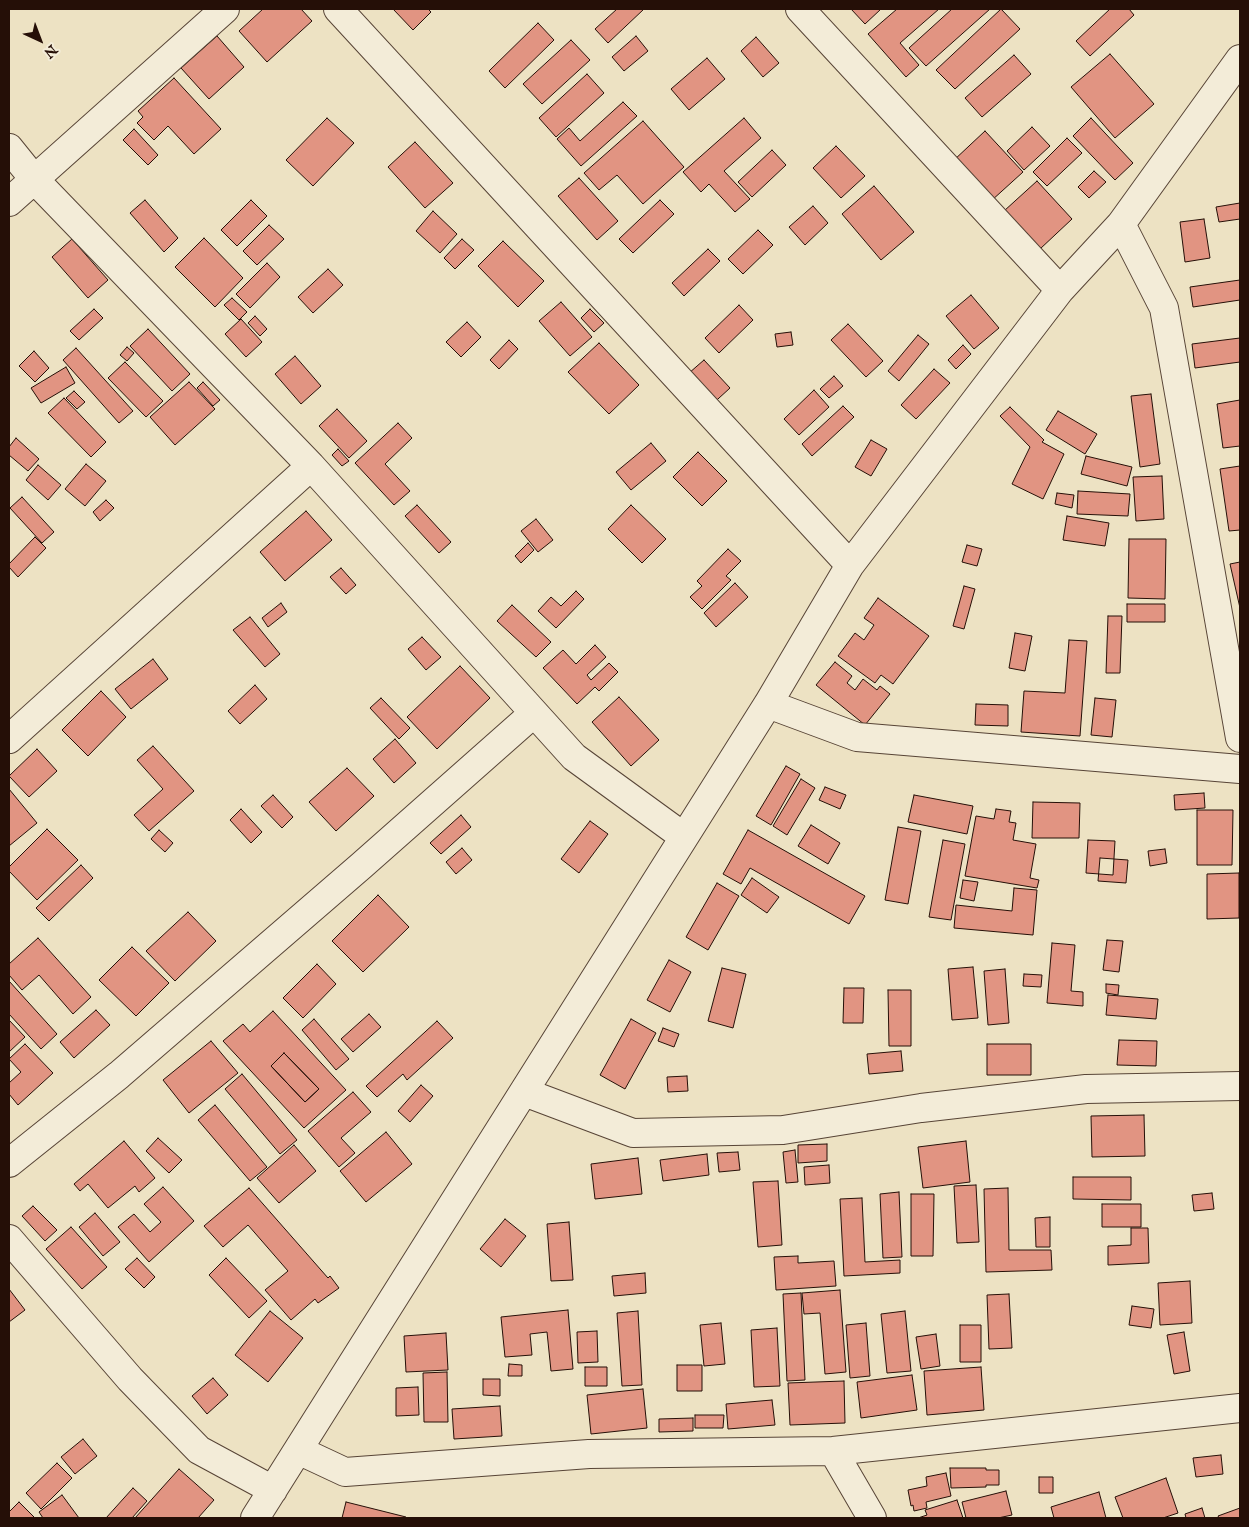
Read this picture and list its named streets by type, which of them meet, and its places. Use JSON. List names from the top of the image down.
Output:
{
  "north": "bottom right"
}
